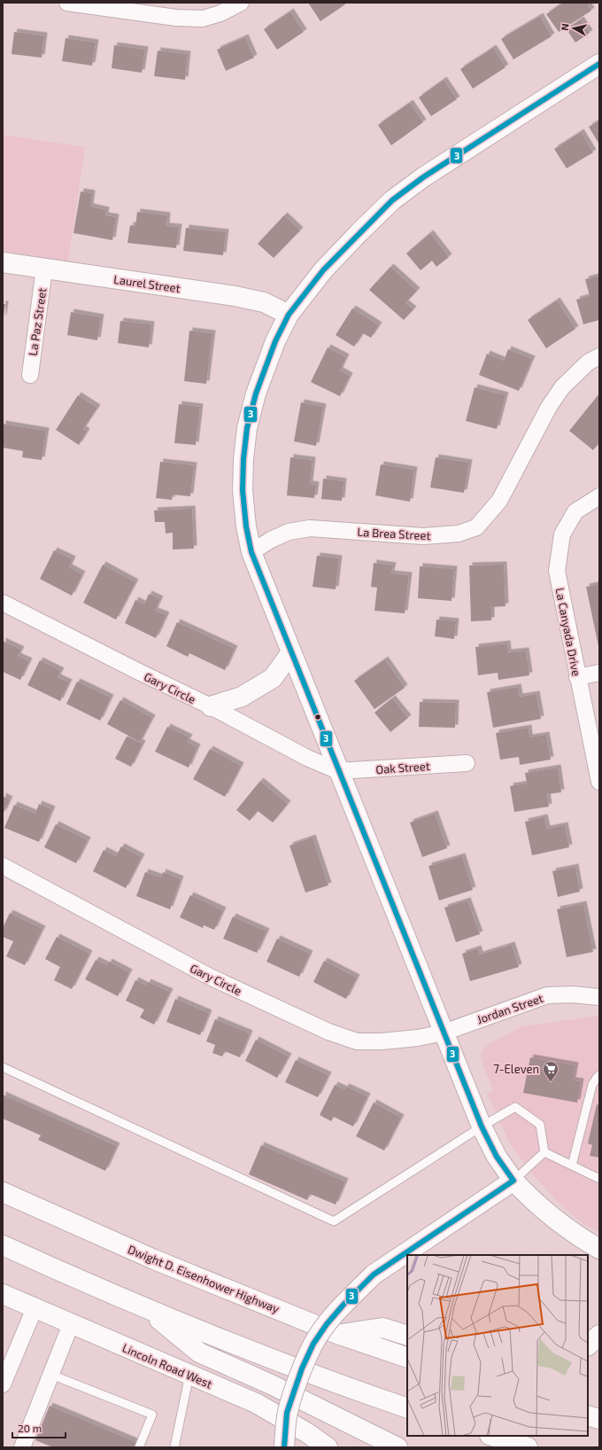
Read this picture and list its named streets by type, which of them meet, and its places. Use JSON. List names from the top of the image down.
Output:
{
  "streets": {
    "main road": ["Laurel Street", "Dwight D. Eisenhower Highway", "Lincoln Road West"],
    "street": [
      "La Paz Street",
      "La Brea Street",
      "La Canyada Drive",
      "Gary Circle",
      "Oak Street",
      "Jordan Street"
    ]
  },
  "crossings": [
    ["Laurel Street", "La Paz Street"],
    ["Gary Circle", "Oak Street"],
    ["Gary Circle", "Jordan Street"]
  ],
  "places": {
    "supermarket": ["7-Eleven"]
  },
  "lines": ["transit line 3"],
  "scale_bar": "20 m",
  "north": "left"
}
